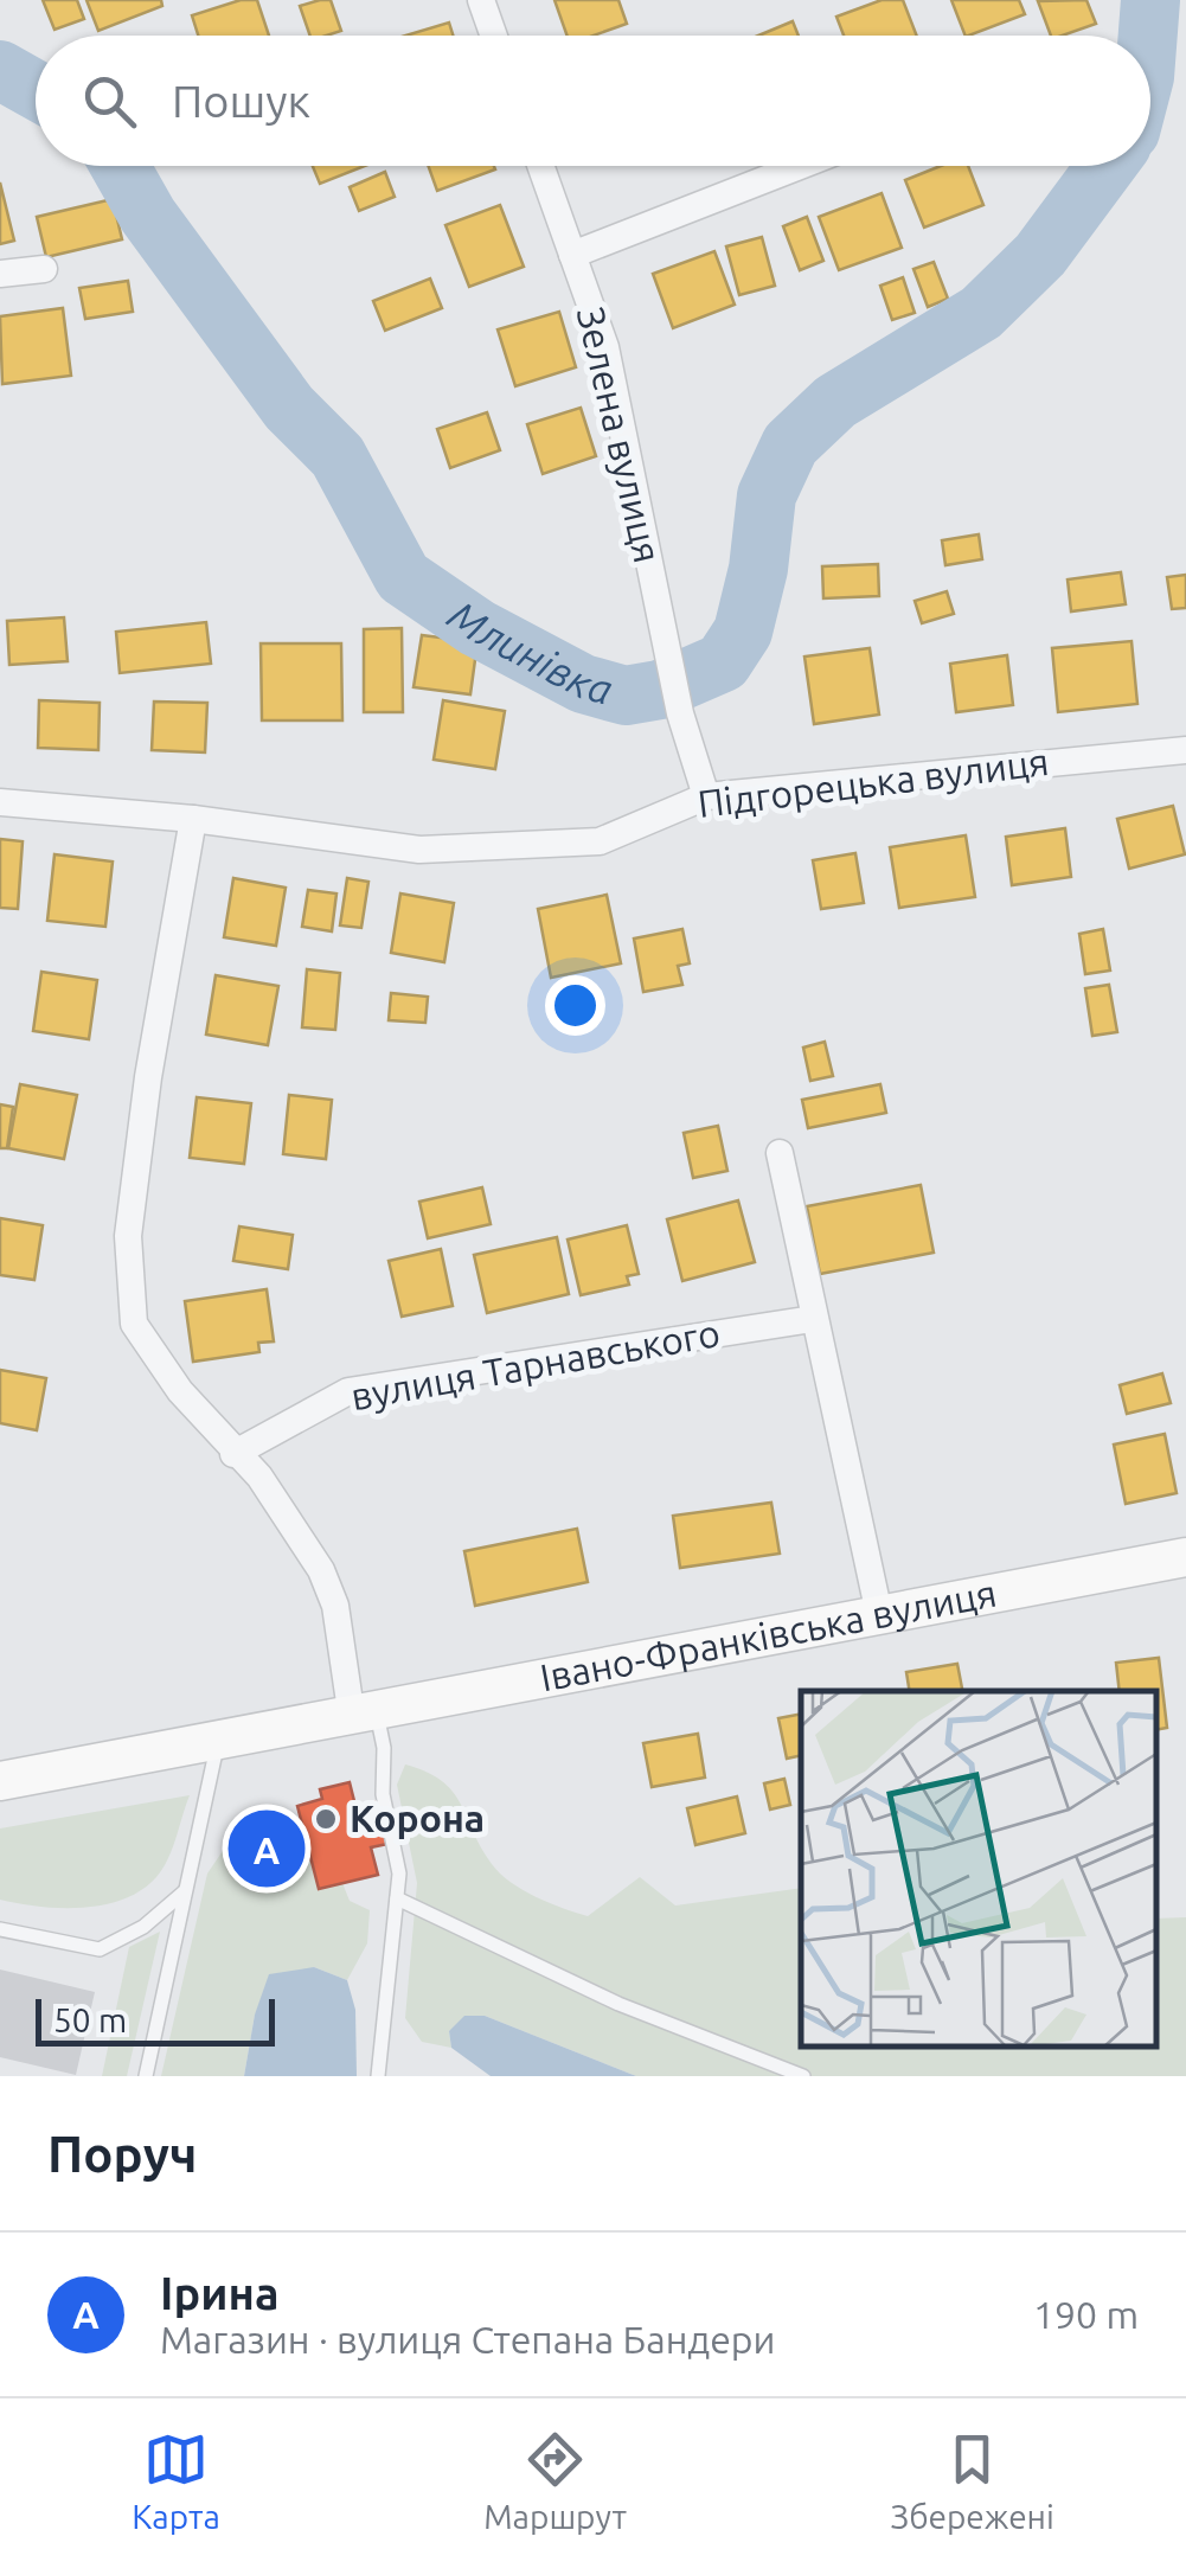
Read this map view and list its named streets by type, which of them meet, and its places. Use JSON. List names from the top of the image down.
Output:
{
  "streets": {
    "main road": ["Івано-Франківська вулиця"],
    "street": ["Зелена вулиця", "Підгорецька вулиця", "вулиця Тарнавського"]
  },
  "crossings": [
    ["Зелена вулиця", "Підгорецька вулиця"]
  ],
  "water": ["Млинівка"],
  "places": ["Корона"],
  "scale_bar": "50 m",
  "page": {
    "search": "Пошук",
    "pins": "A",
    "scale": "50 m",
    "heading": "Поруч",
    "list": [
      {
        "mark": "A",
        "name": "Ірина",
        "note": "Магазин · вулиця Степана Бандери",
        "value": "190 m"
      }
    ],
    "nav": ["Карта", "Маршрут", "Збережені"]
  }
}
